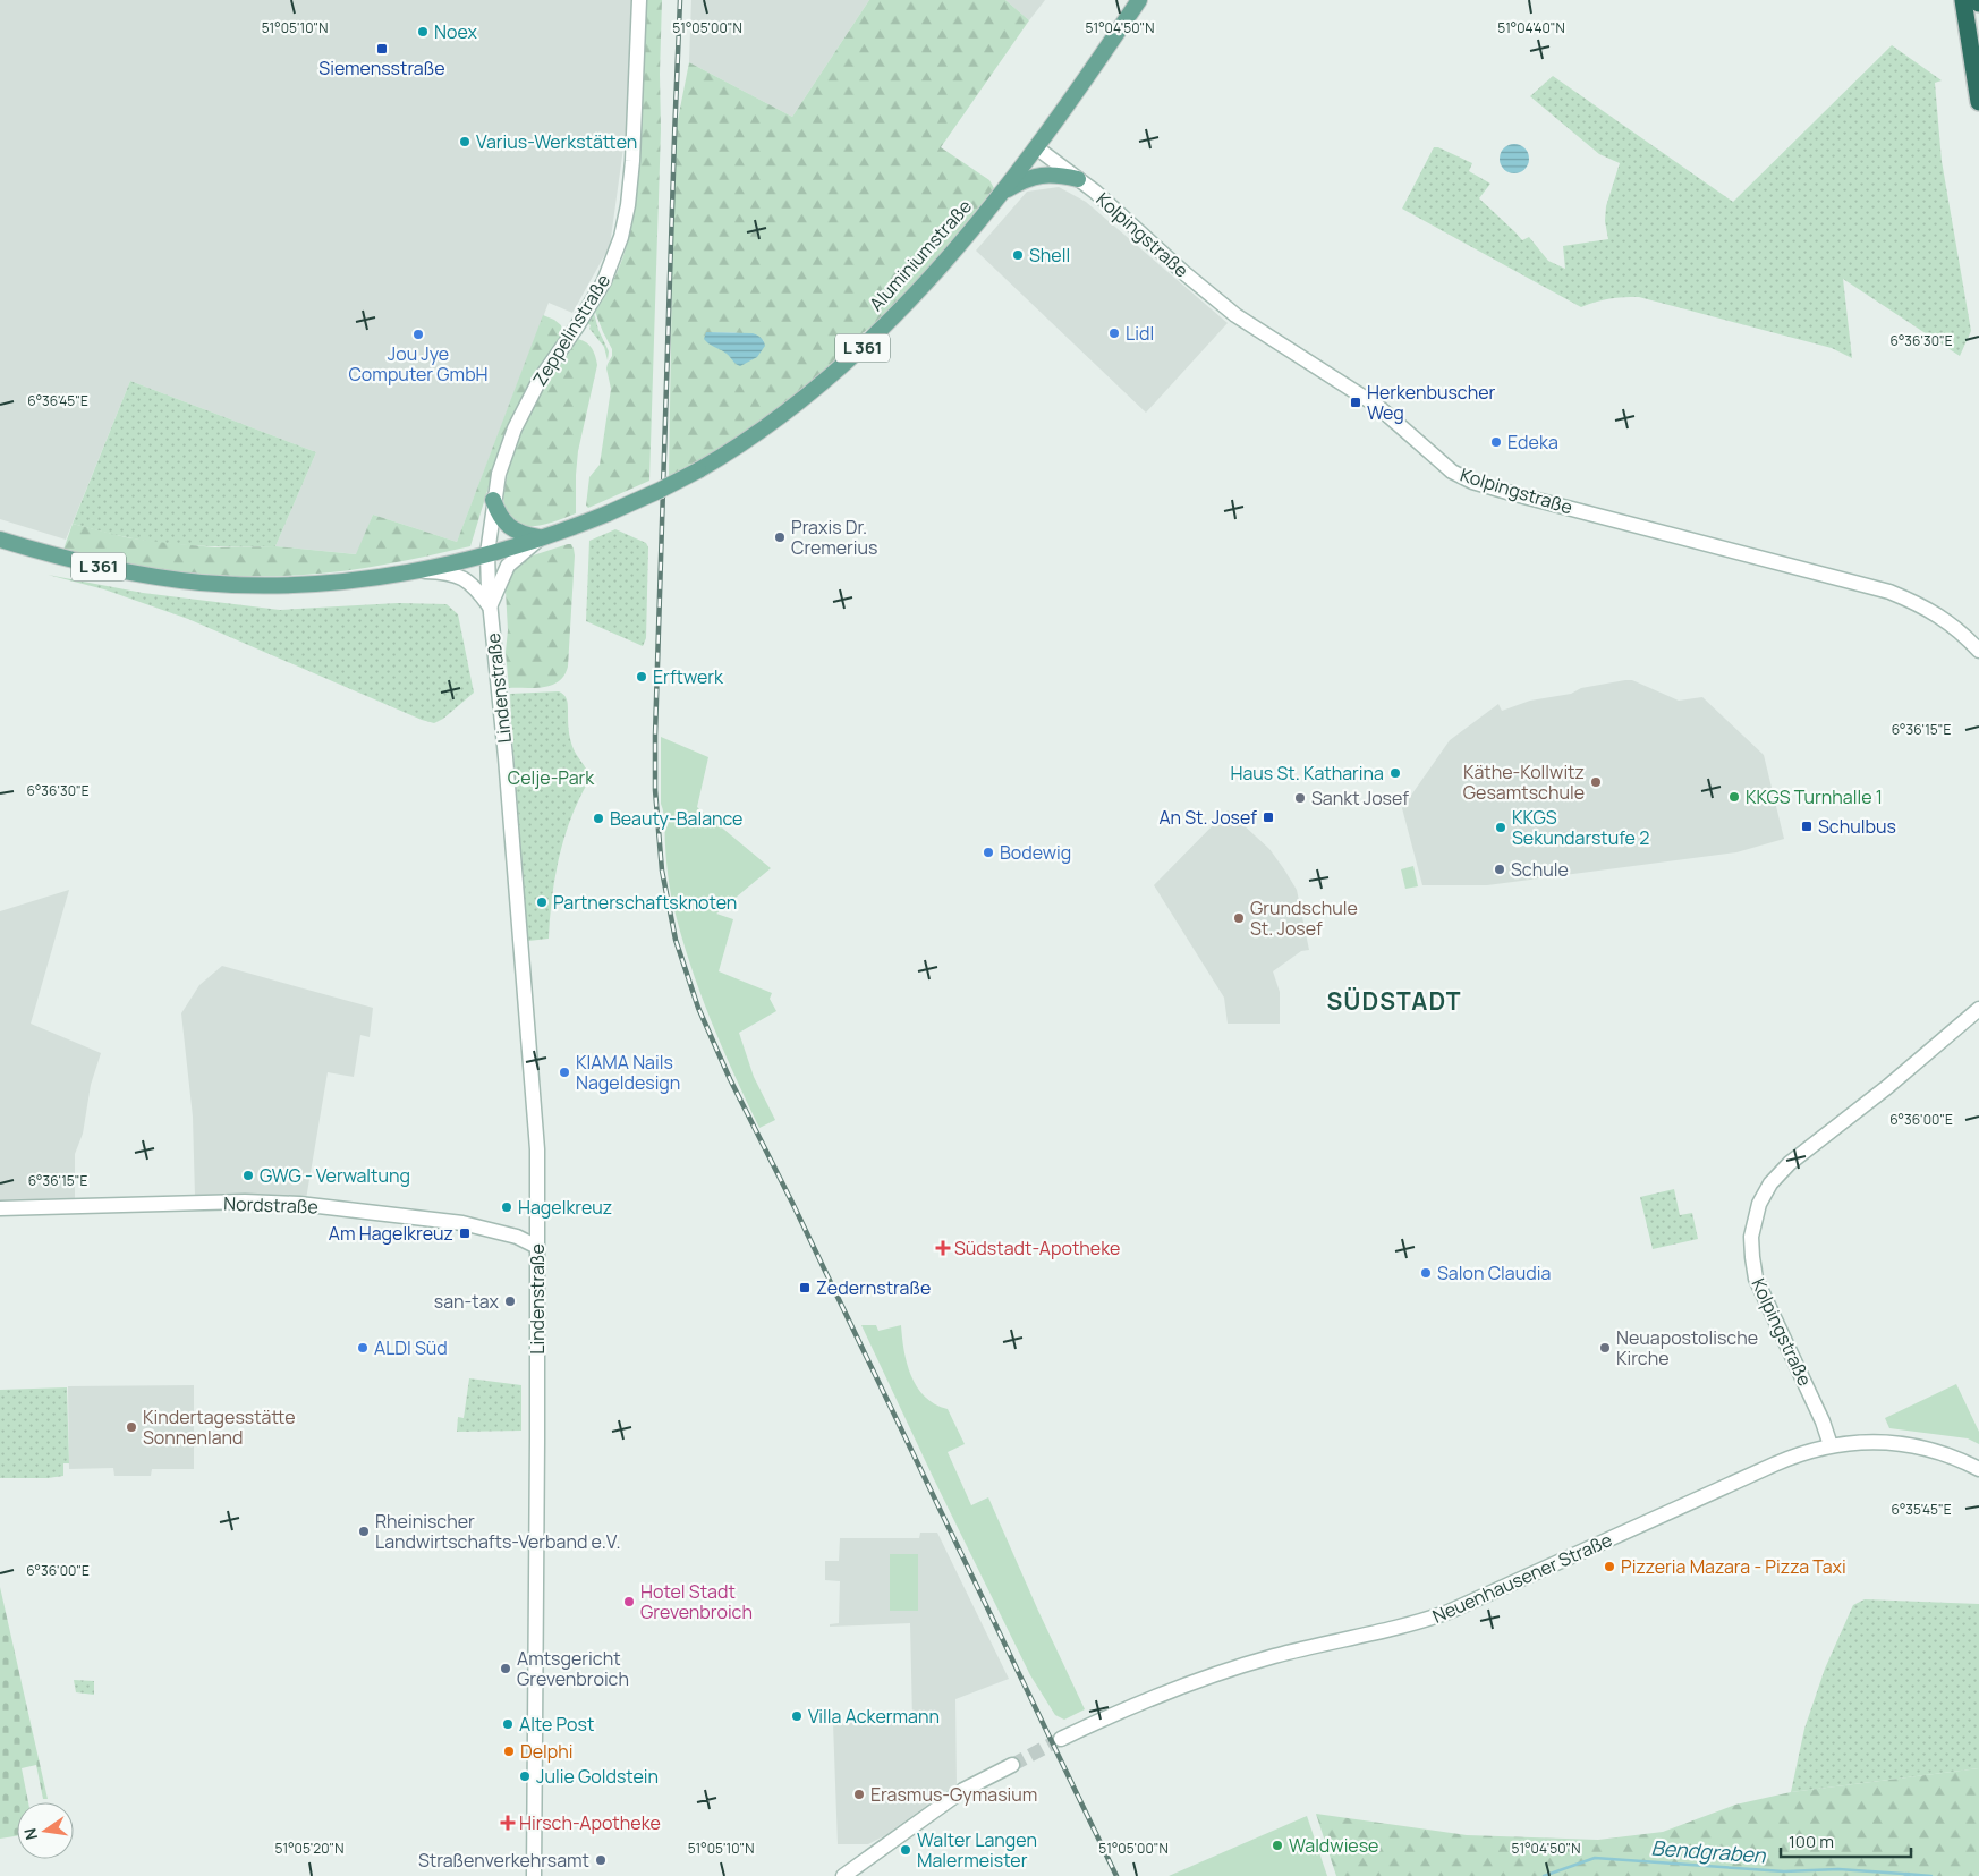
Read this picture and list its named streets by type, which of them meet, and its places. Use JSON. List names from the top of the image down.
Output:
{
  "streets": {
    "main road": ["Aluminiumstraße", "L 361"],
    "street": [
      "Kolpingstraße",
      "Zeppelinstraße",
      "Lindenstraße",
      "Nordstraße",
      "Neuenhausener Straße"
    ]
  },
  "crossings": [
    ["Kolpingstraße", "Aluminiumstraße"],
    ["Kolpingstraße", "Neuenhausener Straße"],
    ["Aluminiumstraße", "Zeppelinstraße"],
    ["Aluminiumstraße", "L 361"],
    ["Aluminiumstraße", "Lindenstraße"],
    ["Zeppelinstraße", "L 361"],
    ["Zeppelinstraße", "Lindenstraße"],
    ["L 361", "Lindenstraße"],
    ["Lindenstraße", "Nordstraße"]
  ],
  "districts": ["SÜDSTADT"],
  "water": ["Bendgraben"],
  "parks": ["Celje-Park"],
  "places": {
    "other": [
      "Noex",
      "Varius-Werkstätten",
      "Shell",
      "Lidl",
      "Jou Jye Computer GmbH",
      "Edeka",
      "Praxis Dr. Cremerius",
      "Erftwerk",
      "Haus St. Katharina",
      "Käthe-Kollwitz Gesamtschule",
      "KKGS Turnhalle 1",
      "Sankt Josef",
      "Beauty-Balance",
      "KKGS Sekundarstufe 2",
      "Bodewig",
      "Schule",
      "Partnerschaftsknoten",
      "Grundschule St. Josef",
      "KIAMA Nails Nageldesign",
      "GWG - Verwaltung",
      "Hagelkreuz",
      "Salon Claudia",
      "san-tax",
      "ALDI Süd",
      "Neuapostolische Kirche",
      "Kindertagesstätte Sonnenland",
      "Rheinischer Landwirtschafts-Verband e.V.",
      "Pizzeria Mazara - Pizza Taxi",
      "Hotel Stadt Grevenbroich",
      "Amtsgericht Grevenbroich",
      "Villa Ackermann",
      "Alte Post",
      "Delphi",
      "Julie Goldstein",
      "Erasmus-Gymasium",
      "Waldwiese",
      "Walter Langen Malermeister",
      "Straßenverkehrsamt"
    ],
    "transit": [
      "Siemensstraße",
      "Herkenbuscher Weg",
      "An St. Josef",
      "Schulbus",
      "Am Hagelkreuz",
      "Zedernstraße"
    ],
    "health": ["Südstadt-Apotheke", "Hirsch-Apotheke"]
  },
  "scale_bar": "100 m",
  "north": "left",
  "coordinates": [
    "51°05'10\"N",
    "51°05'00\"N",
    "51°04'50\"N",
    "51°04'40\"N",
    "6°36'30\"E",
    "6°36'45\"E",
    "6°36'15\"E",
    "6°36'00\"E",
    "6°35'45\"E",
    "51°05'20\"N"
  ]
}
